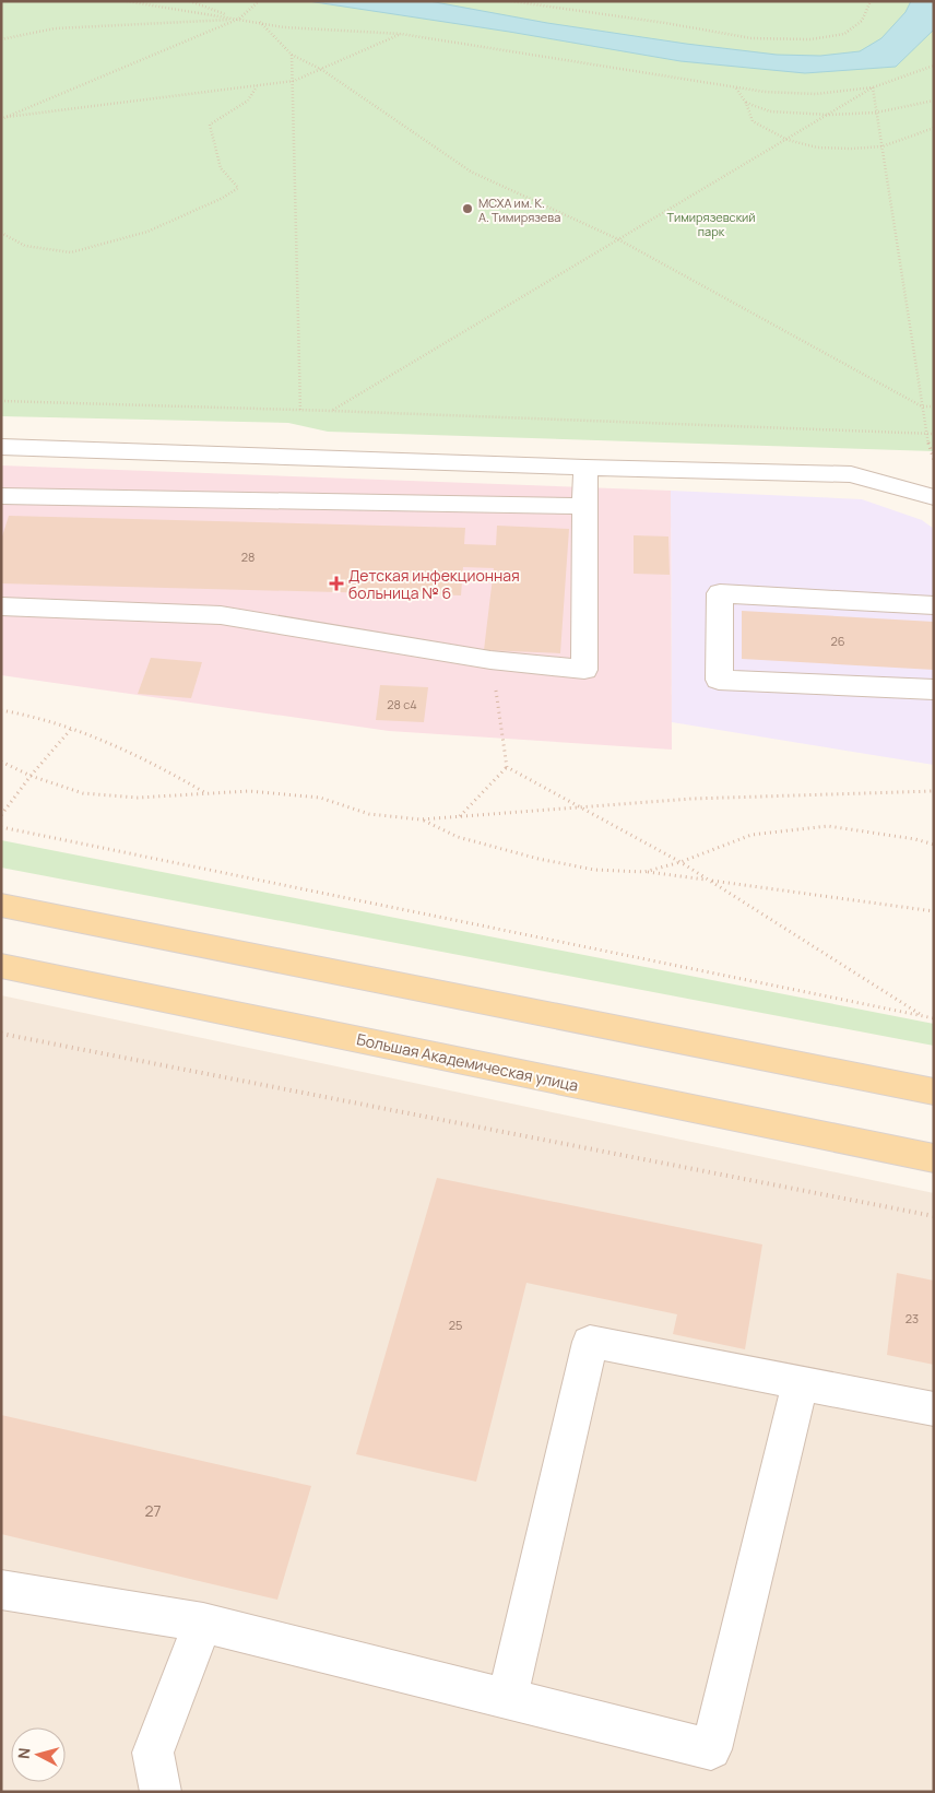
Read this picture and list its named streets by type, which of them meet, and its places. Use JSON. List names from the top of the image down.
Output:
{
  "streets": {
    "main road": ["Большая Академическая улица"]
  },
  "parks": ["Тимирязевский парк"],
  "places": {
    "other": ["МСХА им. К. А. Тимирязева"],
    "health": ["Детская инфекционная больница № 6"]
  },
  "house_numbers": [
    "28",
    "26",
    "28 c4",
    "23",
    "25",
    "27"
  ],
  "north": "left"
}
